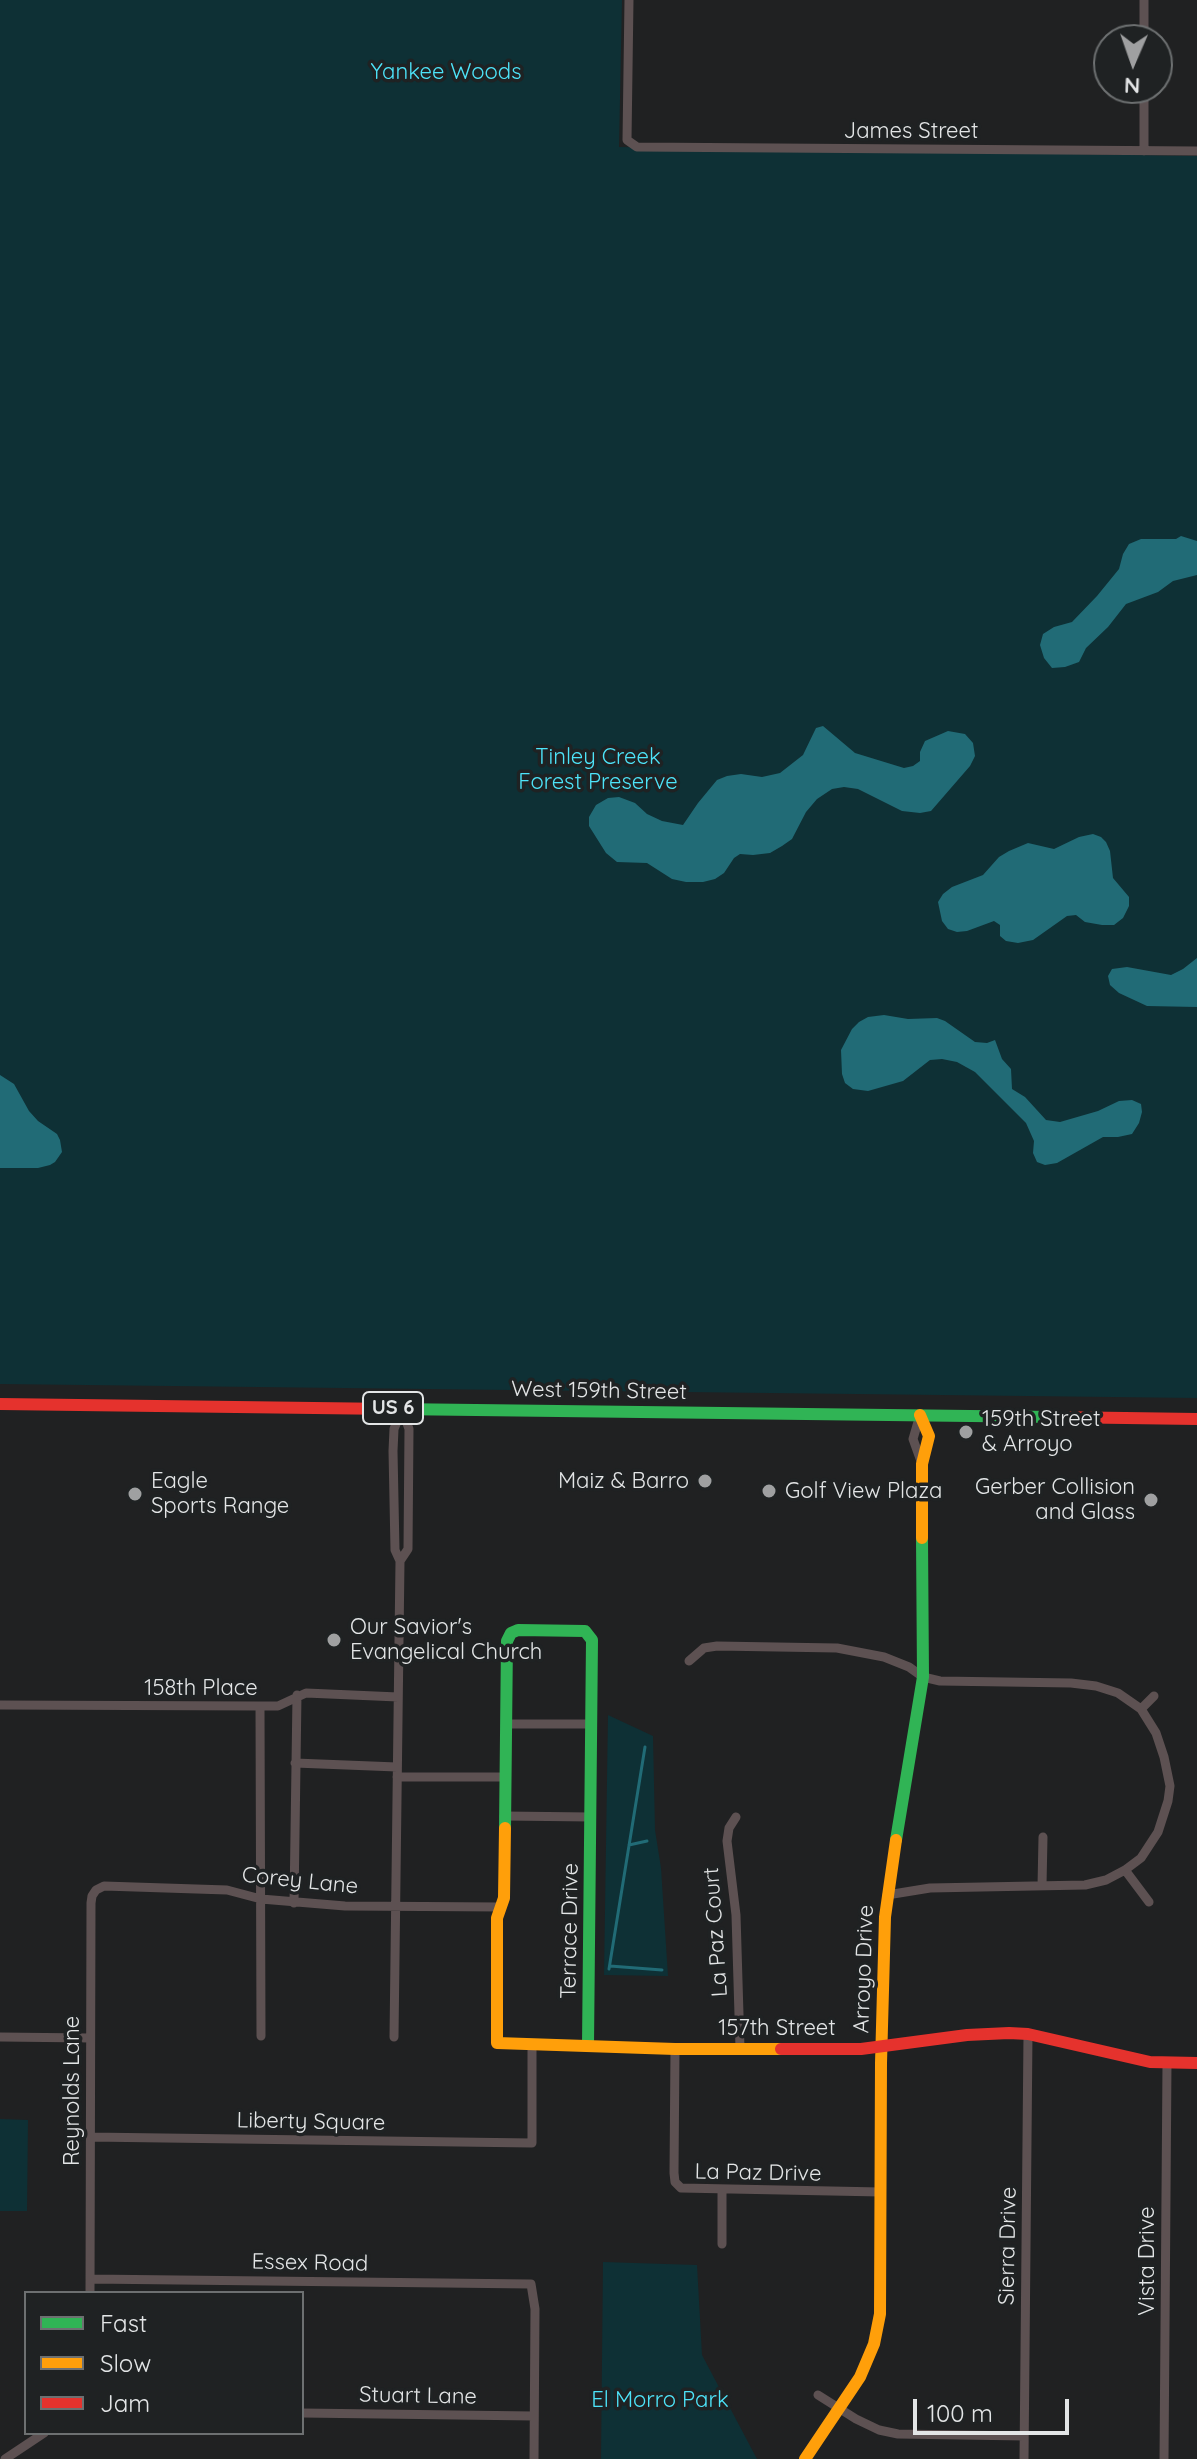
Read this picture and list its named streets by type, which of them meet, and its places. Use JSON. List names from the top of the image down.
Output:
{
  "streets": {
    "street": [
      "James Street",
      "West 159th Street",
      "US 6",
      "158th Place",
      "Corey Lane",
      "Terrace Drive",
      "La Paz Court",
      "Arroyo Drive",
      "157th Street",
      "Reynolds Lane",
      "Liberty Square",
      "La Paz Drive",
      "Sierra Drive",
      "Vista Drive",
      "Essex Road",
      "Stuart Lane"
    ]
  },
  "crossings": [
    ["West 159th Street", "Arroyo Drive"],
    ["Corey Lane", "Terrace Drive"],
    ["Corey Lane", "Reynolds Lane"],
    ["Terrace Drive", "157th Street"],
    ["La Paz Court", "157th Street"],
    ["Arroyo Drive", "157th Street"],
    ["Arroyo Drive", "La Paz Drive"],
    ["157th Street", "Liberty Square"],
    ["157th Street", "La Paz Drive"],
    ["157th Street", "Sierra Drive"],
    ["157th Street", "Vista Drive"],
    ["Reynolds Lane", "Liberty Square"],
    ["Reynolds Lane", "Essex Road"],
    ["Essex Road", "Stuart Lane"]
  ],
  "parks": ["Yankee Woods", "Tinley Creek Forest Preserve", "El Morro Park"],
  "places": [
    "159th Street & Arroyo",
    "Maiz & Barro",
    "Golf View Plaza",
    "Eagle Sports Range",
    "Gerber Collision and Glass",
    "Our Savior's Evangelical Church"
  ],
  "legend": ["Fast", "Slow", "Jam"],
  "scale_bar": "100 m",
  "north": "bottom"
}
